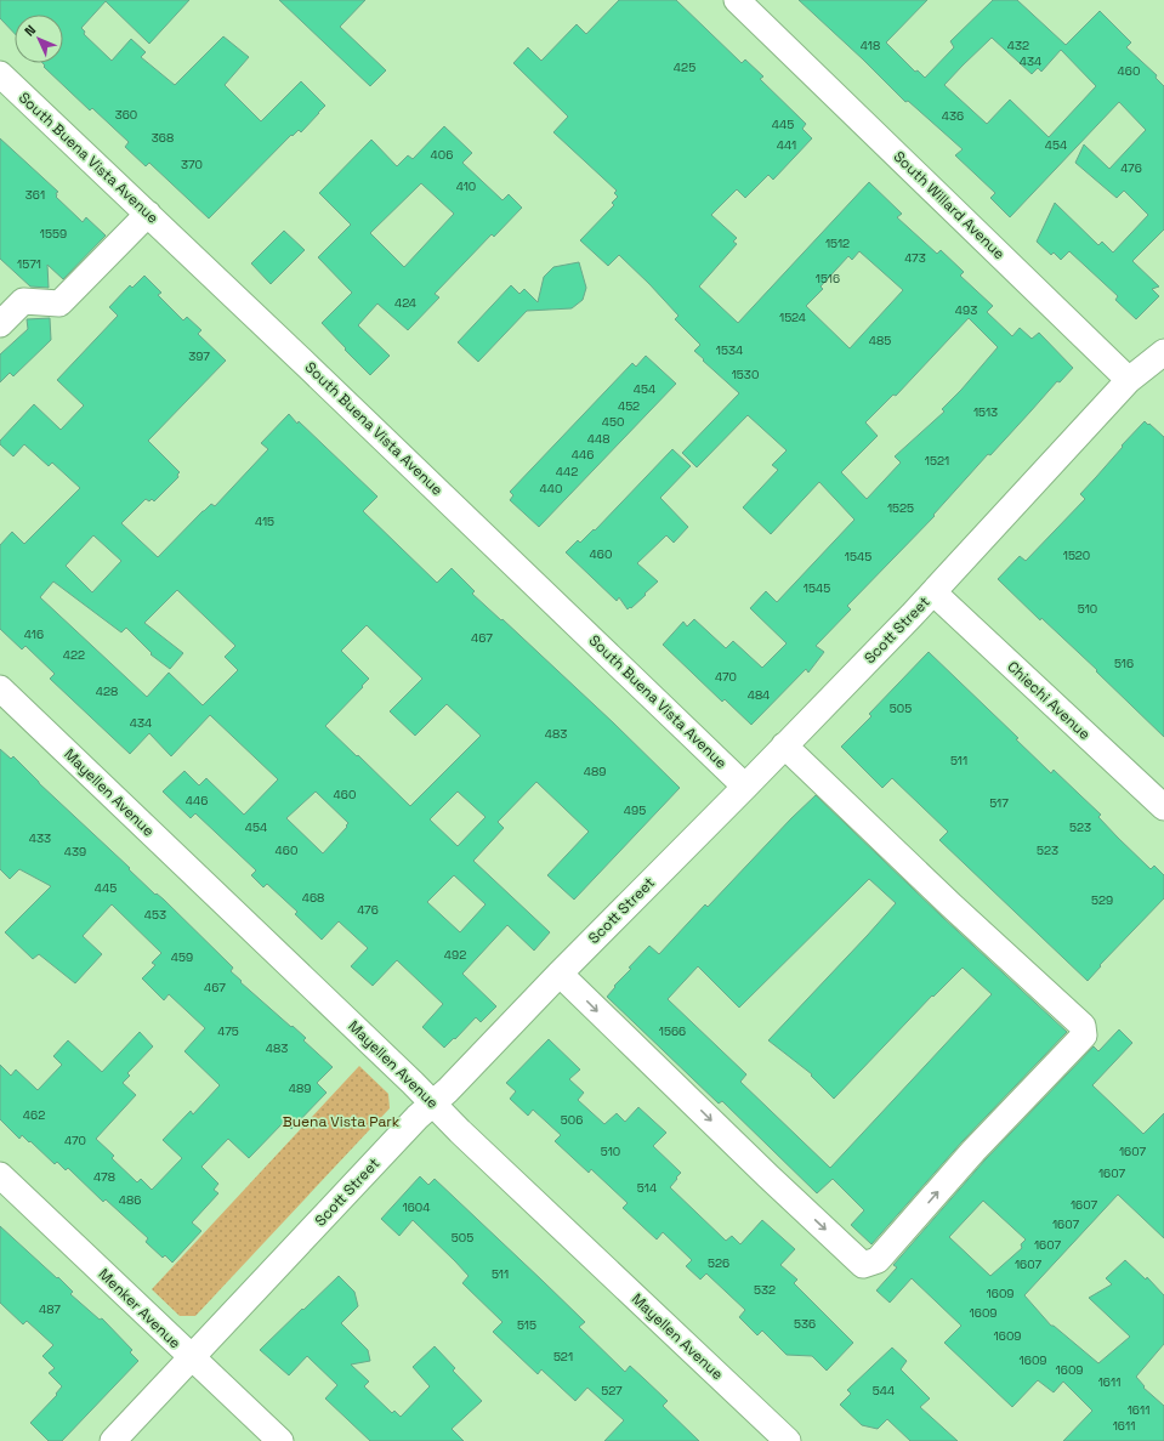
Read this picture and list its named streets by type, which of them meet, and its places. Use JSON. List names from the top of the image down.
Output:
{
  "streets": {
    "street": [
      "South Buena Vista Avenue",
      "South Willard Avenue",
      "Scott Street",
      "Chiechi Avenue",
      "Mayellen Avenue",
      "Menker Avenue"
    ]
  },
  "crossings": [
    ["South Buena Vista Avenue", "Scott Street"],
    ["South Willard Avenue", "Scott Street"],
    ["Scott Street", "Chiechi Avenue"],
    ["Scott Street", "Mayellen Avenue"],
    ["Scott Street", "Menker Avenue"]
  ],
  "parks": ["Buena Vista Park"],
  "house_numbers": [
    "418",
    "432",
    "434",
    "425",
    "460",
    "360",
    "436",
    "445",
    "368",
    "441",
    "454",
    "406",
    "370",
    "476",
    "410",
    "361",
    "1559",
    "1512",
    "473",
    "1571",
    "1516",
    "424",
    "493",
    "1524",
    "485",
    "1534",
    "397",
    "1530",
    "454",
    "452",
    "1513",
    "450",
    "448",
    "446",
    "1521",
    "442",
    "440",
    "1525",
    "415",
    "460",
    "1520",
    "1545",
    "1545",
    "510",
    "416",
    "467",
    "422",
    "516",
    "470",
    "428",
    "484",
    "505",
    "434",
    "483",
    "511",
    "489",
    "460",
    "446",
    "517",
    "495",
    "454",
    "523",
    "433",
    "460",
    "523",
    "439",
    "445",
    "468",
    "529",
    "476",
    "453",
    "492",
    "459",
    "467",
    "475",
    "1566",
    "483",
    "489",
    "462",
    "506",
    "470",
    "510",
    "1607",
    "1607",
    "478",
    "514",
    "486",
    "1607",
    "1604",
    "1607",
    "505",
    "1607",
    "526",
    "1607",
    "511",
    "532",
    "1609",
    "487",
    "1609",
    "536",
    "515",
    "1609",
    "521",
    "1609",
    "1609",
    "1611",
    "527",
    "544",
    "1611",
    "1611"
  ],
  "north": "top left"
}
